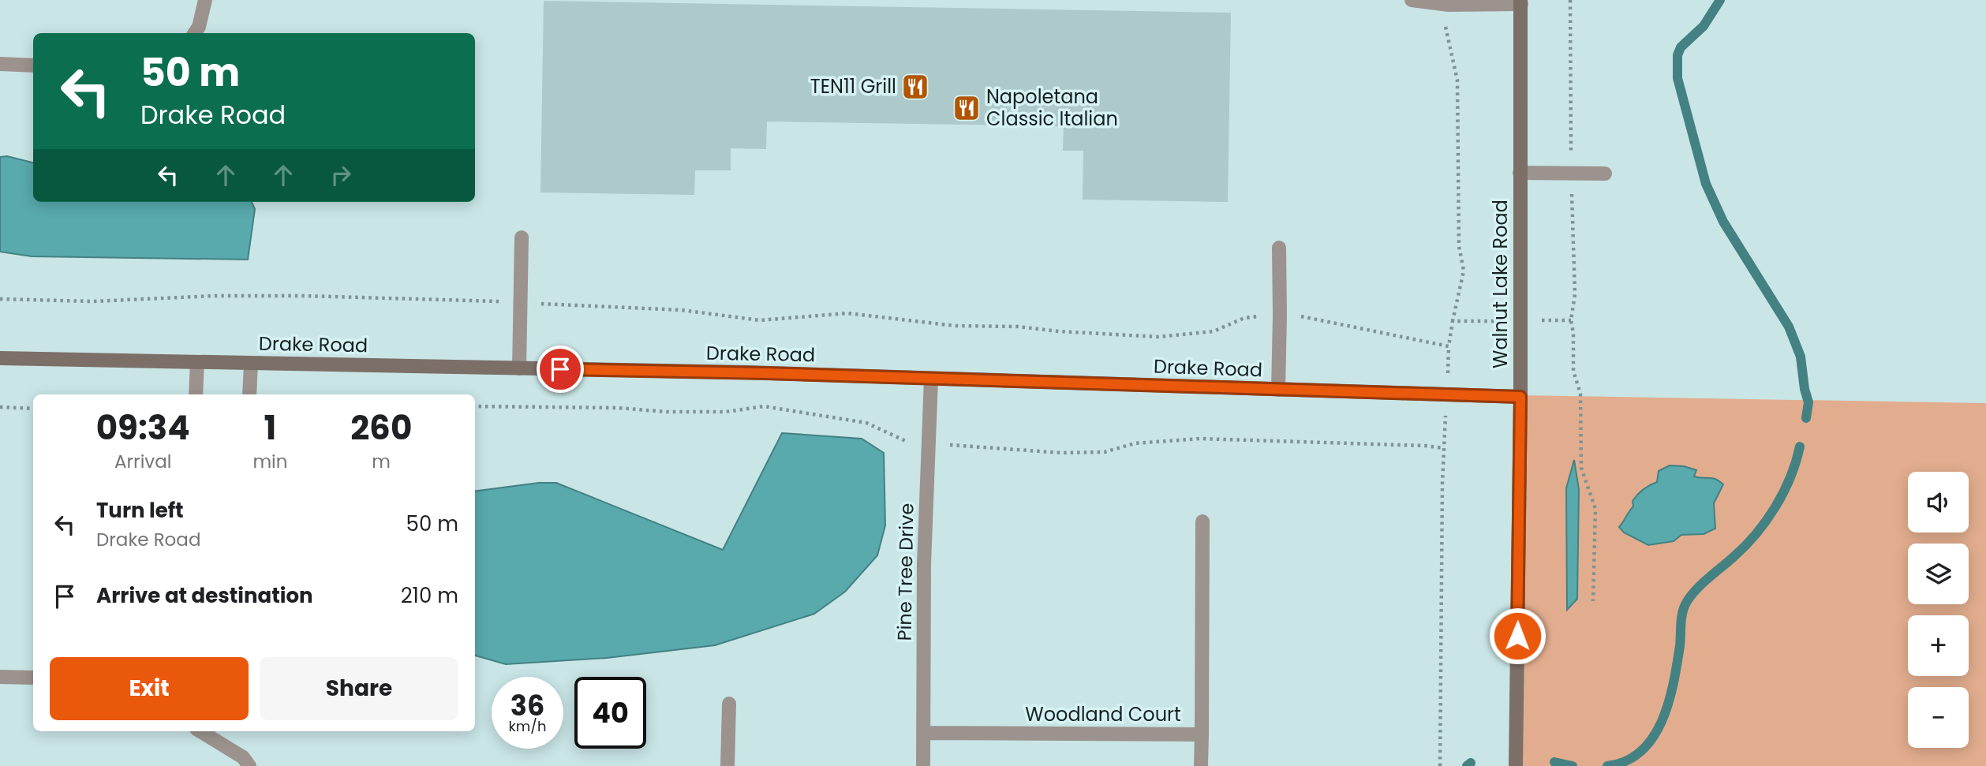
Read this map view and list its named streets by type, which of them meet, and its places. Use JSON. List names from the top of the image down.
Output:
{
  "streets": {
    "street": [
      "Walnut Lake Road",
      "Drake Road",
      "Pine Tree Drive",
      "Woodland Court"
    ]
  },
  "crossings": [
    ["Walnut Lake Road", "Drake Road"],
    ["Drake Road", "Pine Tree Drive"],
    ["Pine Tree Drive", "Woodland Court"]
  ],
  "places": {
    "restaurant": ["TEN11 Grill", "Napoletana Classic Italian"]
  },
  "page": {
    "turn": ["50 m", "Drake Road"],
    "eta": [
      "09:34",
      "Arrival",
      "1",
      "min",
      "260",
      "m"
    ],
    "map_buttons": ["+", "−"],
    "list": [
      {
        "name": "Turn left",
        "note": "Drake Road",
        "value": "50 m"
      },
      {
        "name": "Arrive at destination",
        "value": "210 m"
      }
    ],
    "buttons": ["Exit", "Share"],
    "speed": "36 km/h",
    "limit": "40"
  }
}
